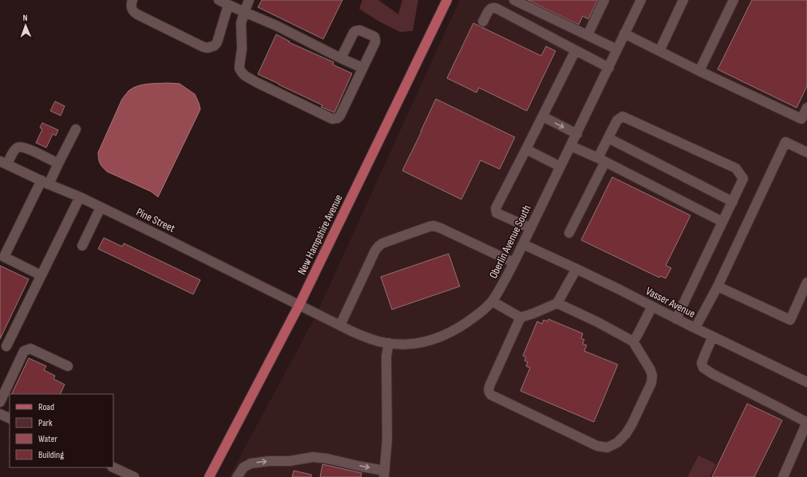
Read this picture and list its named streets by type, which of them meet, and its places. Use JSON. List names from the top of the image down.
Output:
{
  "streets": {
    "main road": ["New Hampshire Avenue"],
    "street": ["Pine Street", "Oberlin Avenue South", "Vasser Avenue"]
  },
  "crossings": [
    ["Pine Street", "New Hampshire Avenue"],
    ["Pine Street", "Oberlin Avenue South"],
    ["New Hampshire Avenue", "Oberlin Avenue South"],
    ["Oberlin Avenue South", "Vasser Avenue"]
  ],
  "legend": [
    "Road",
    "Park",
    "Water",
    "Building"
  ],
  "north": "top"
}
